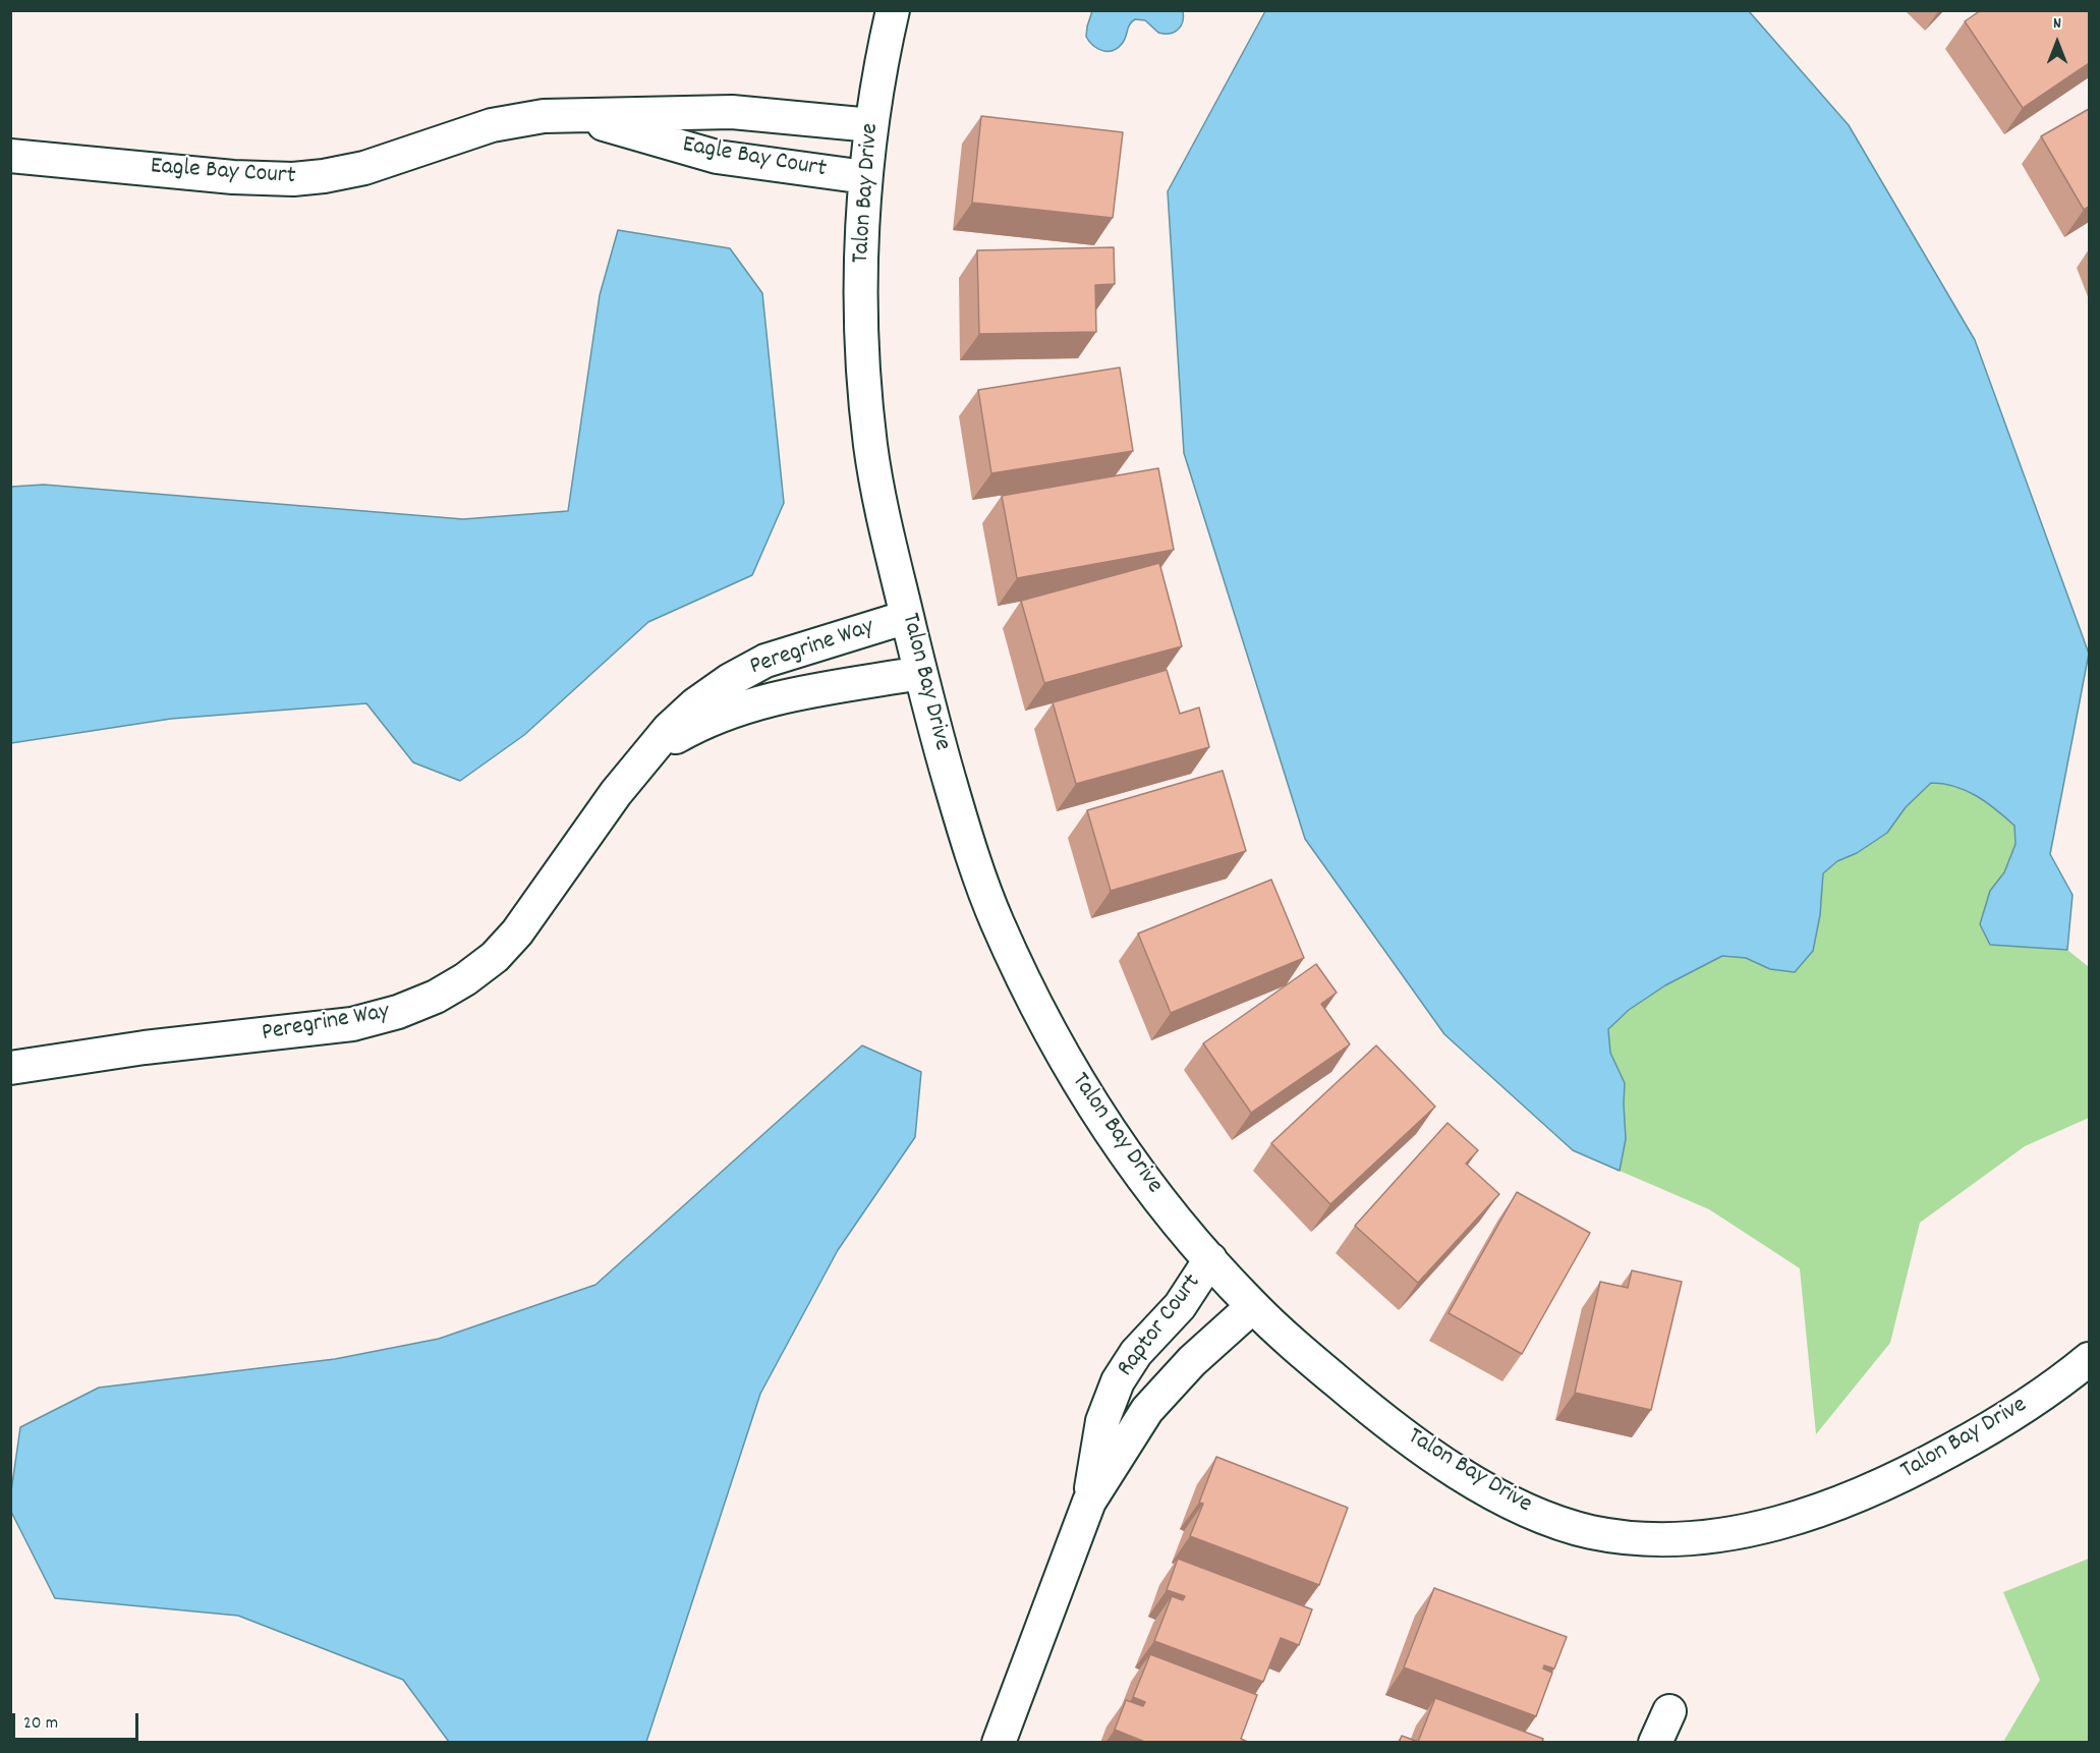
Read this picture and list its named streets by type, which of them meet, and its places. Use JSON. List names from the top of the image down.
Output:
{
  "streets": {
    "street": [
      "Eagle Bay Court",
      "Talon Bay Drive",
      "Peregrine Way",
      "Raptor Court"
    ]
  },
  "crossings": [
    ["Eagle Bay Court", "Talon Bay Drive"],
    ["Talon Bay Drive", "Peregrine Way"],
    ["Talon Bay Drive", "Raptor Court"]
  ],
  "scale_bar": "20 m",
  "north": "top"
}
